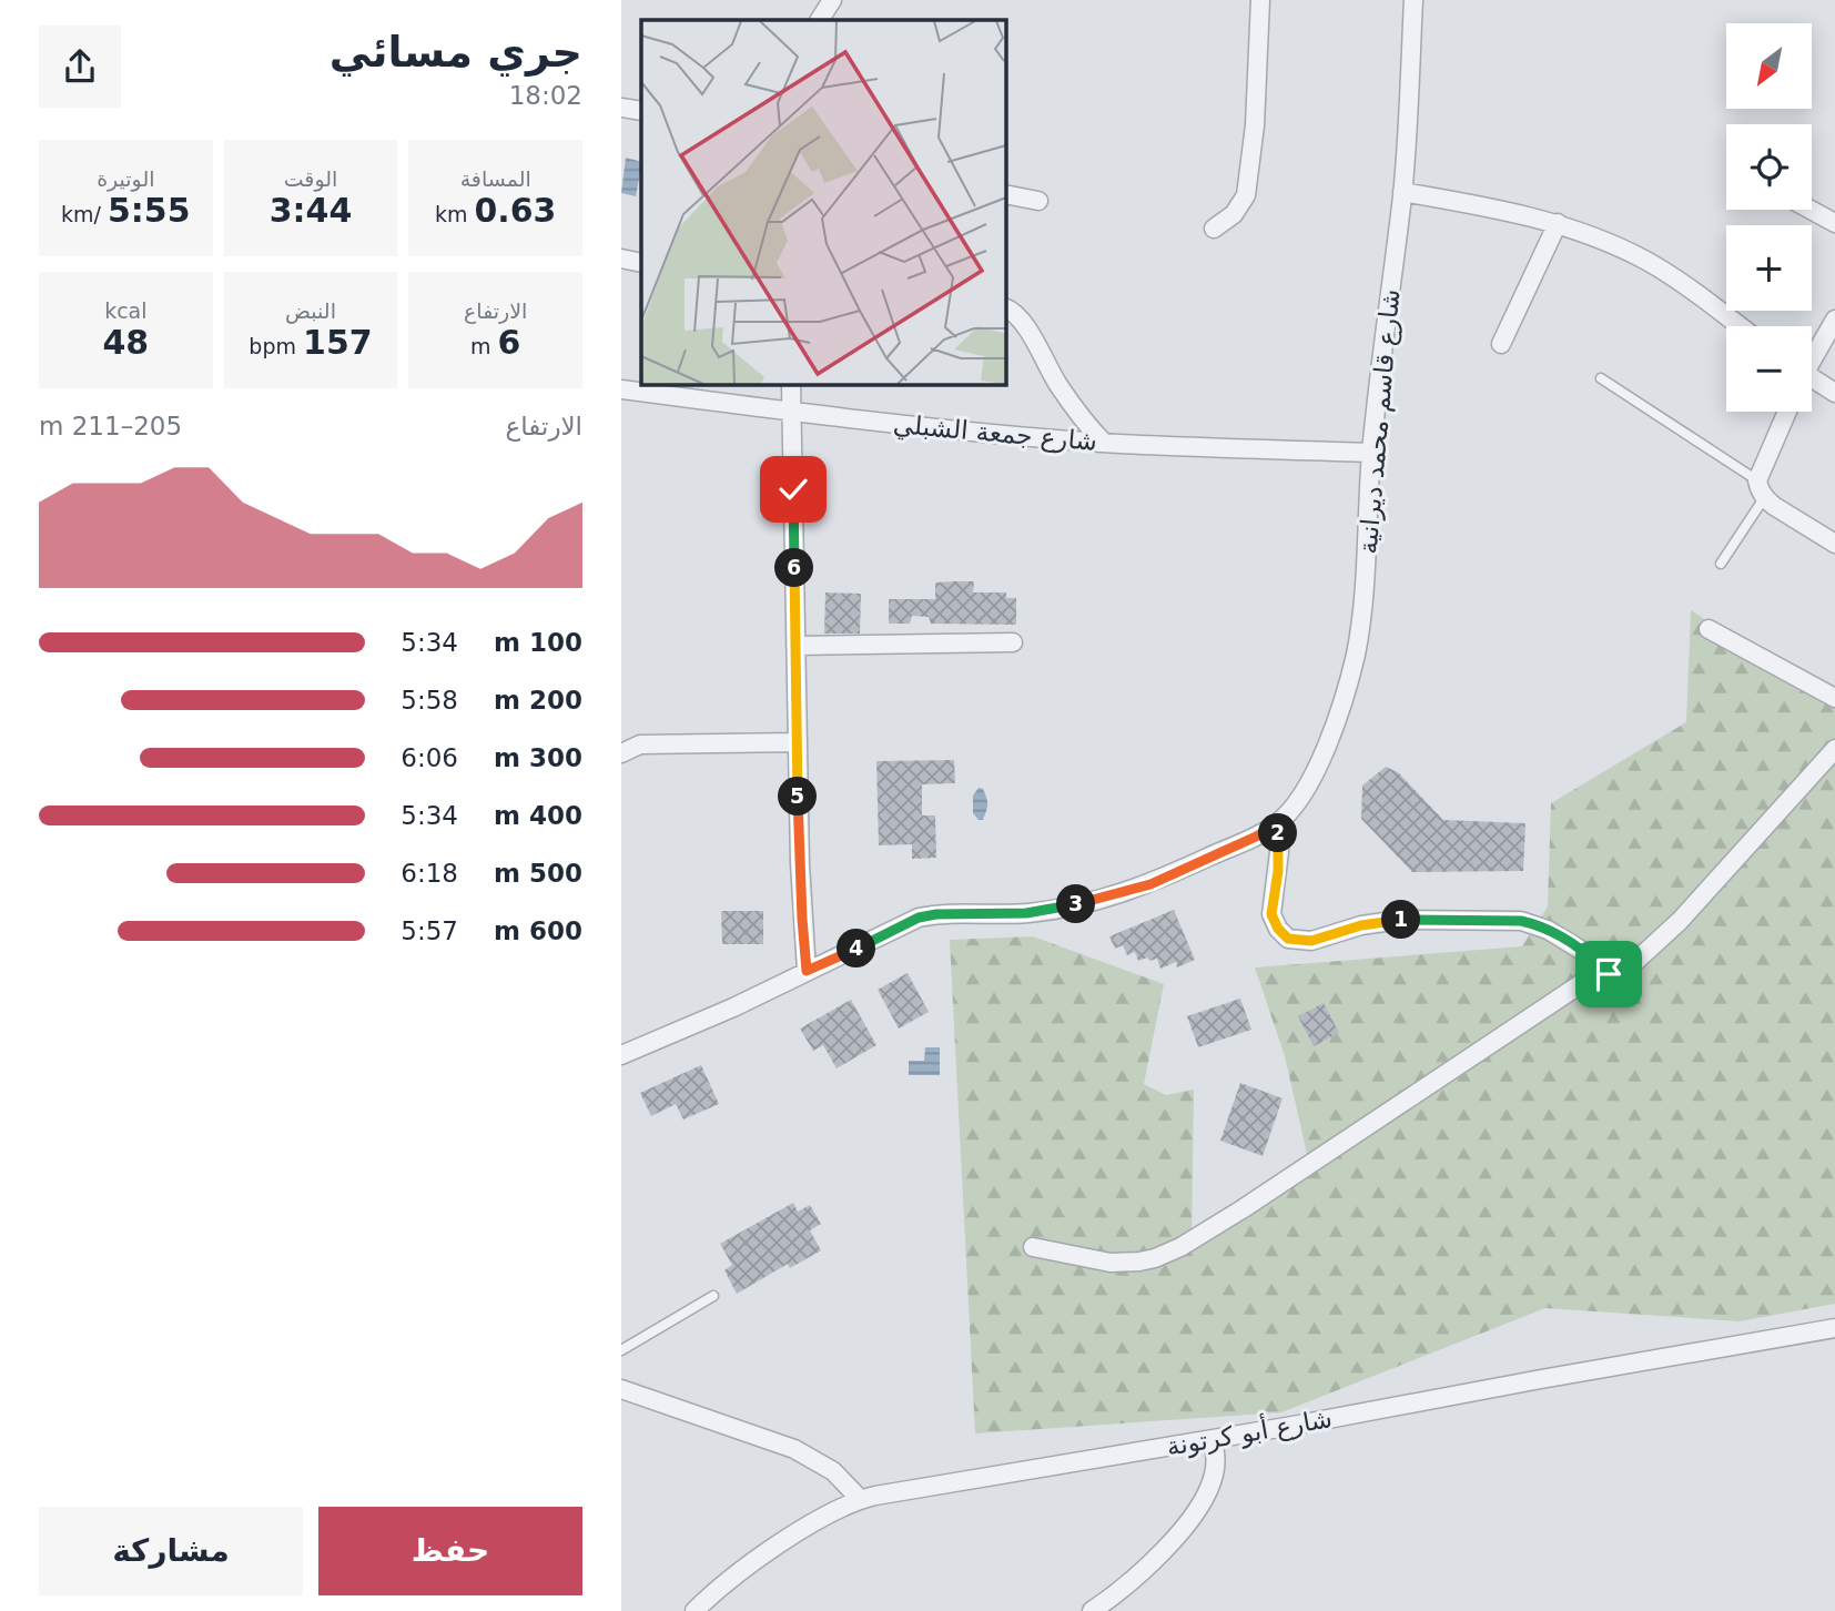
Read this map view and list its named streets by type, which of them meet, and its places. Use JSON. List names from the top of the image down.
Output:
{
  "streets": {
    "street": ["شارع قاسم محمد ديرانية", "شارع جمعة الشبلي", "شارع أبو كرتونة"]
  },
  "crossings": [
    ["شارع قاسم محمد ديرانية", "شارع جمعة الشبلي"]
  ],
  "north": "bottom left",
  "page": {
    "heading": ["جري مسائي", "18:02"],
    "map_buttons": ["+", "−"],
    "stats": [
      ["المسافة", "0.63 km"],
      ["الوقت", "3:44"],
      ["الوتيرة", "5:55 /km"],
      ["الارتفاع", "6 m"],
      ["النبض", "157 bpm"],
      ["kcal", "48"]
    ],
    "chart": ["الارتفاع", "205–211 m"],
    "pins": [
      "6",
      "5",
      "2",
      "3",
      "1",
      "4"
    ],
    "list": [
      {
        "name": "100 m",
        "note": "5:34"
      },
      {
        "name": "200 m",
        "note": "5:58"
      },
      {
        "name": "300 m",
        "note": "6:06"
      },
      {
        "name": "400 m",
        "note": "5:34"
      },
      {
        "name": "500 m",
        "note": "6:18"
      },
      {
        "name": "600 m",
        "note": "5:57"
      }
    ],
    "buttons": ["حفظ", "مشاركة"]
  }
}
